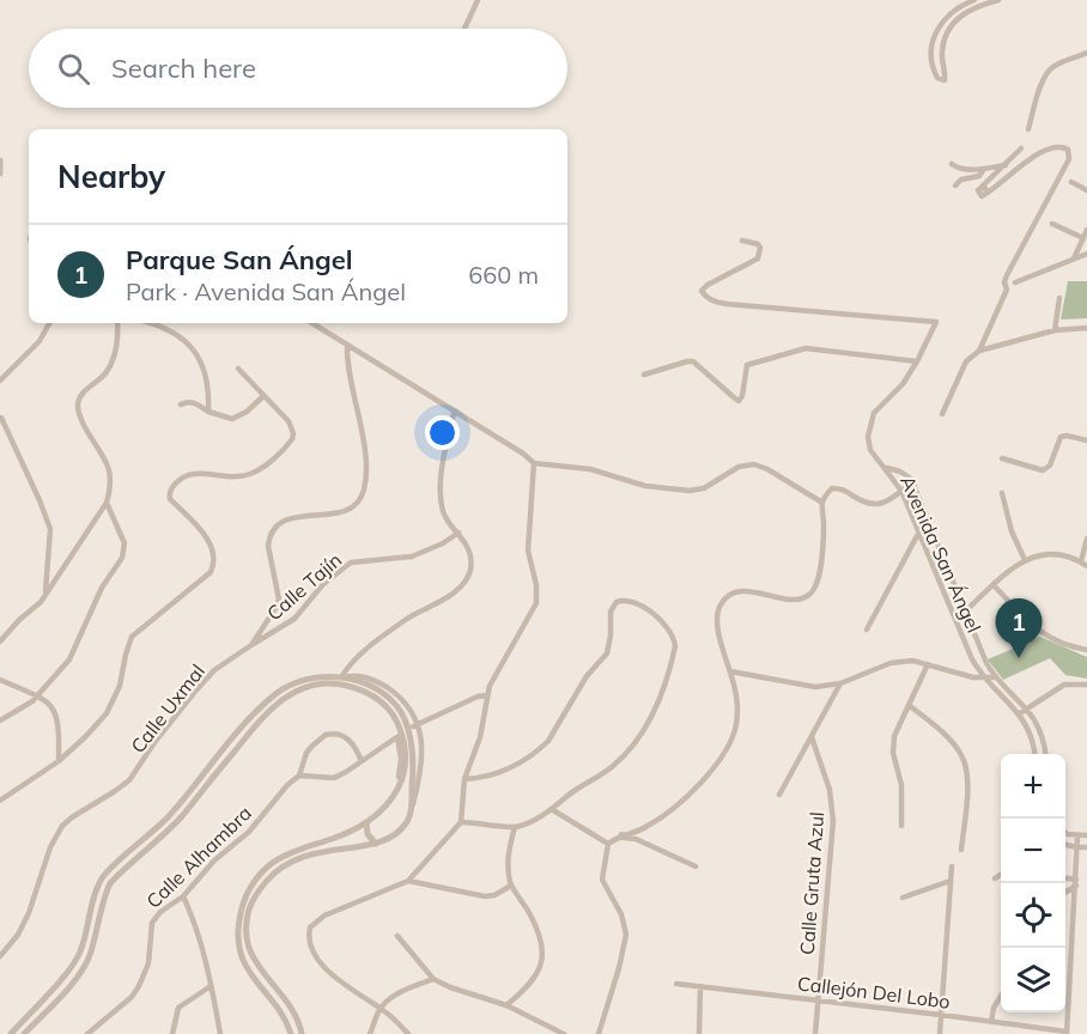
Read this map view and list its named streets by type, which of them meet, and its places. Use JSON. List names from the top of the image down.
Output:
{
  "streets": {
    "street": [
      "Avenida San Ángel",
      "Calle Tajín",
      "Calle Uxmal",
      "Calle Alhambra",
      "Calle Gruta Azul",
      "Callejón Del Lobo"
    ]
  },
  "crossings": [
    ["Calle Tajín", "Calle Uxmal"],
    ["Calle Gruta Azul", "Callejón Del Lobo"]
  ],
  "page": {
    "search": "Search here",
    "heading": "Nearby",
    "list": [
      {
        "mark": "1",
        "name": "Parque San Ángel",
        "note": "Park · Avenida San Ángel",
        "value": "660 m"
      }
    ],
    "pins": "1",
    "map_buttons": ["+", "−"]
  }
}
